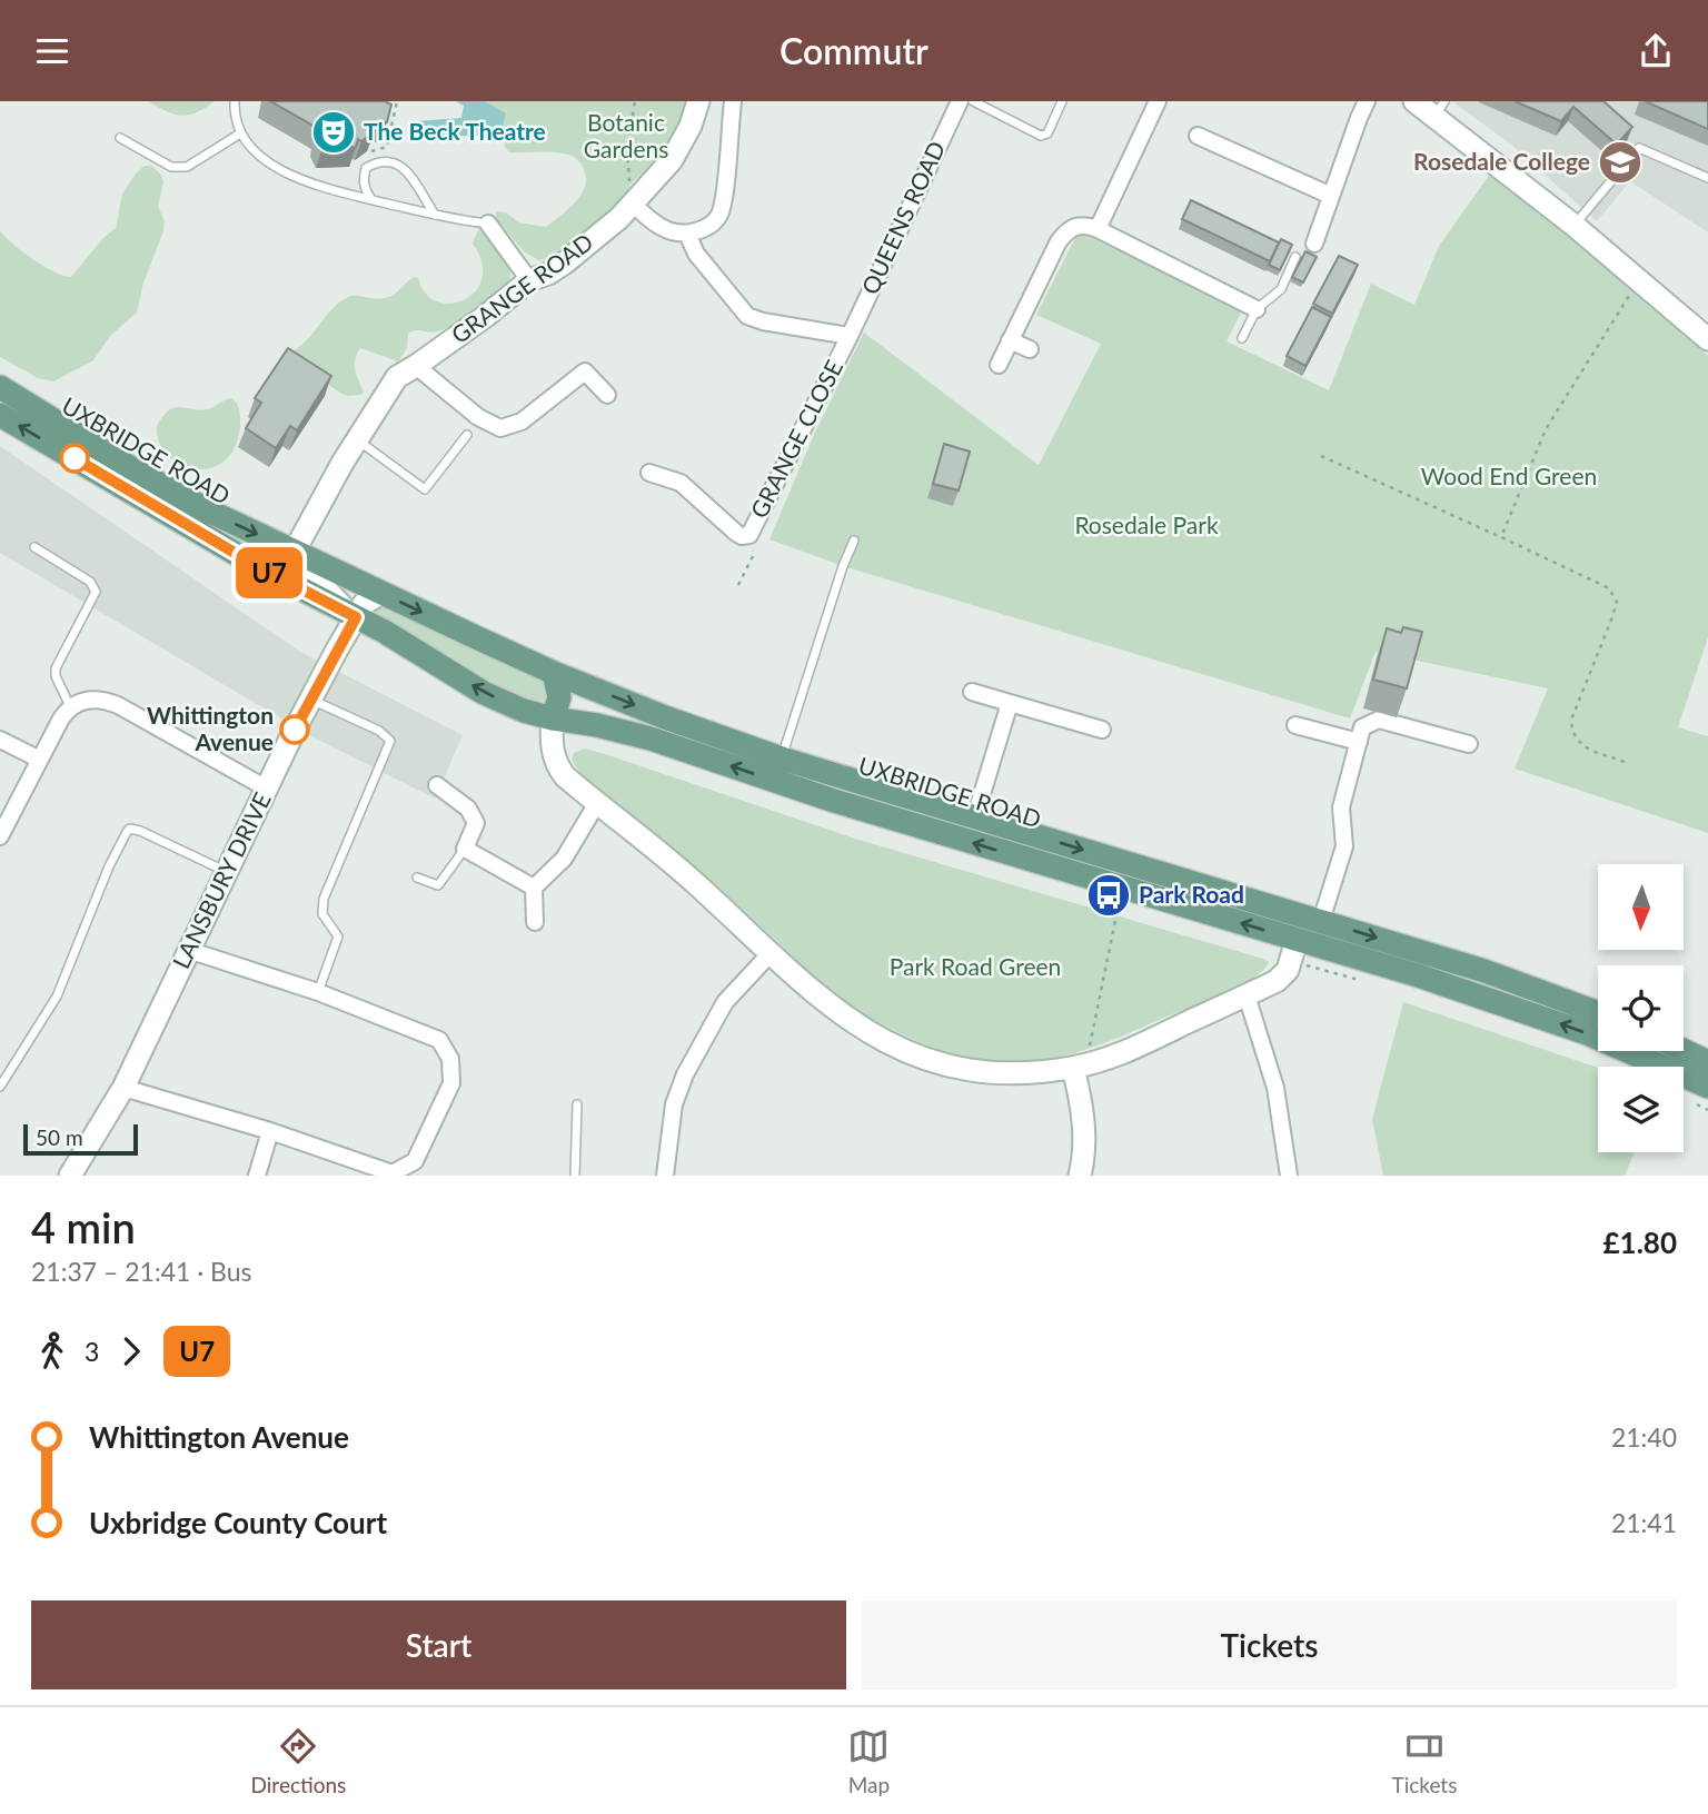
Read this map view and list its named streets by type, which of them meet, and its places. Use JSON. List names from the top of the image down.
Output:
{
  "streets": {
    "main road": ["UXBRIDGE ROAD"],
    "street": [
      "QUEENS ROAD",
      "GRANGE ROAD",
      "GRANGE CLOSE",
      "LANSBURY DRIVE"
    ]
  },
  "crossings": [
    ["QUEENS ROAD", "GRANGE CLOSE"],
    ["GRANGE ROAD", "UXBRIDGE ROAD"],
    ["UXBRIDGE ROAD", "LANSBURY DRIVE"]
  ],
  "parks": [
    "Botanic Gardens",
    "Wood End Green",
    "Rosedale Park",
    "Park Road Green"
  ],
  "places": {
    "theatre": ["The Beck Theatre"],
    "school or university": ["Rosedale College"],
    "other": ["Whittington Avenue"],
    "bus stop": ["Park Road"]
  },
  "lines": ["bus line U7"],
  "scale_bar": "50 m",
  "north": "bottom",
  "page": {
    "header": "Commutr",
    "on_map": "U7",
    "scale": "50 m",
    "heading": ["4 min", "21:37 – 21:41 · Bus", "£1.80"],
    "legs": ["3", "U7"],
    "list": [
      {
        "name": "Whittington Avenue",
        "value": "21:40"
      },
      {
        "name": "Uxbridge County Court",
        "value": "21:41"
      }
    ],
    "buttons": ["Start", "Tickets"],
    "tabs": ["Directions", "Map", "Tickets"]
  }
}
